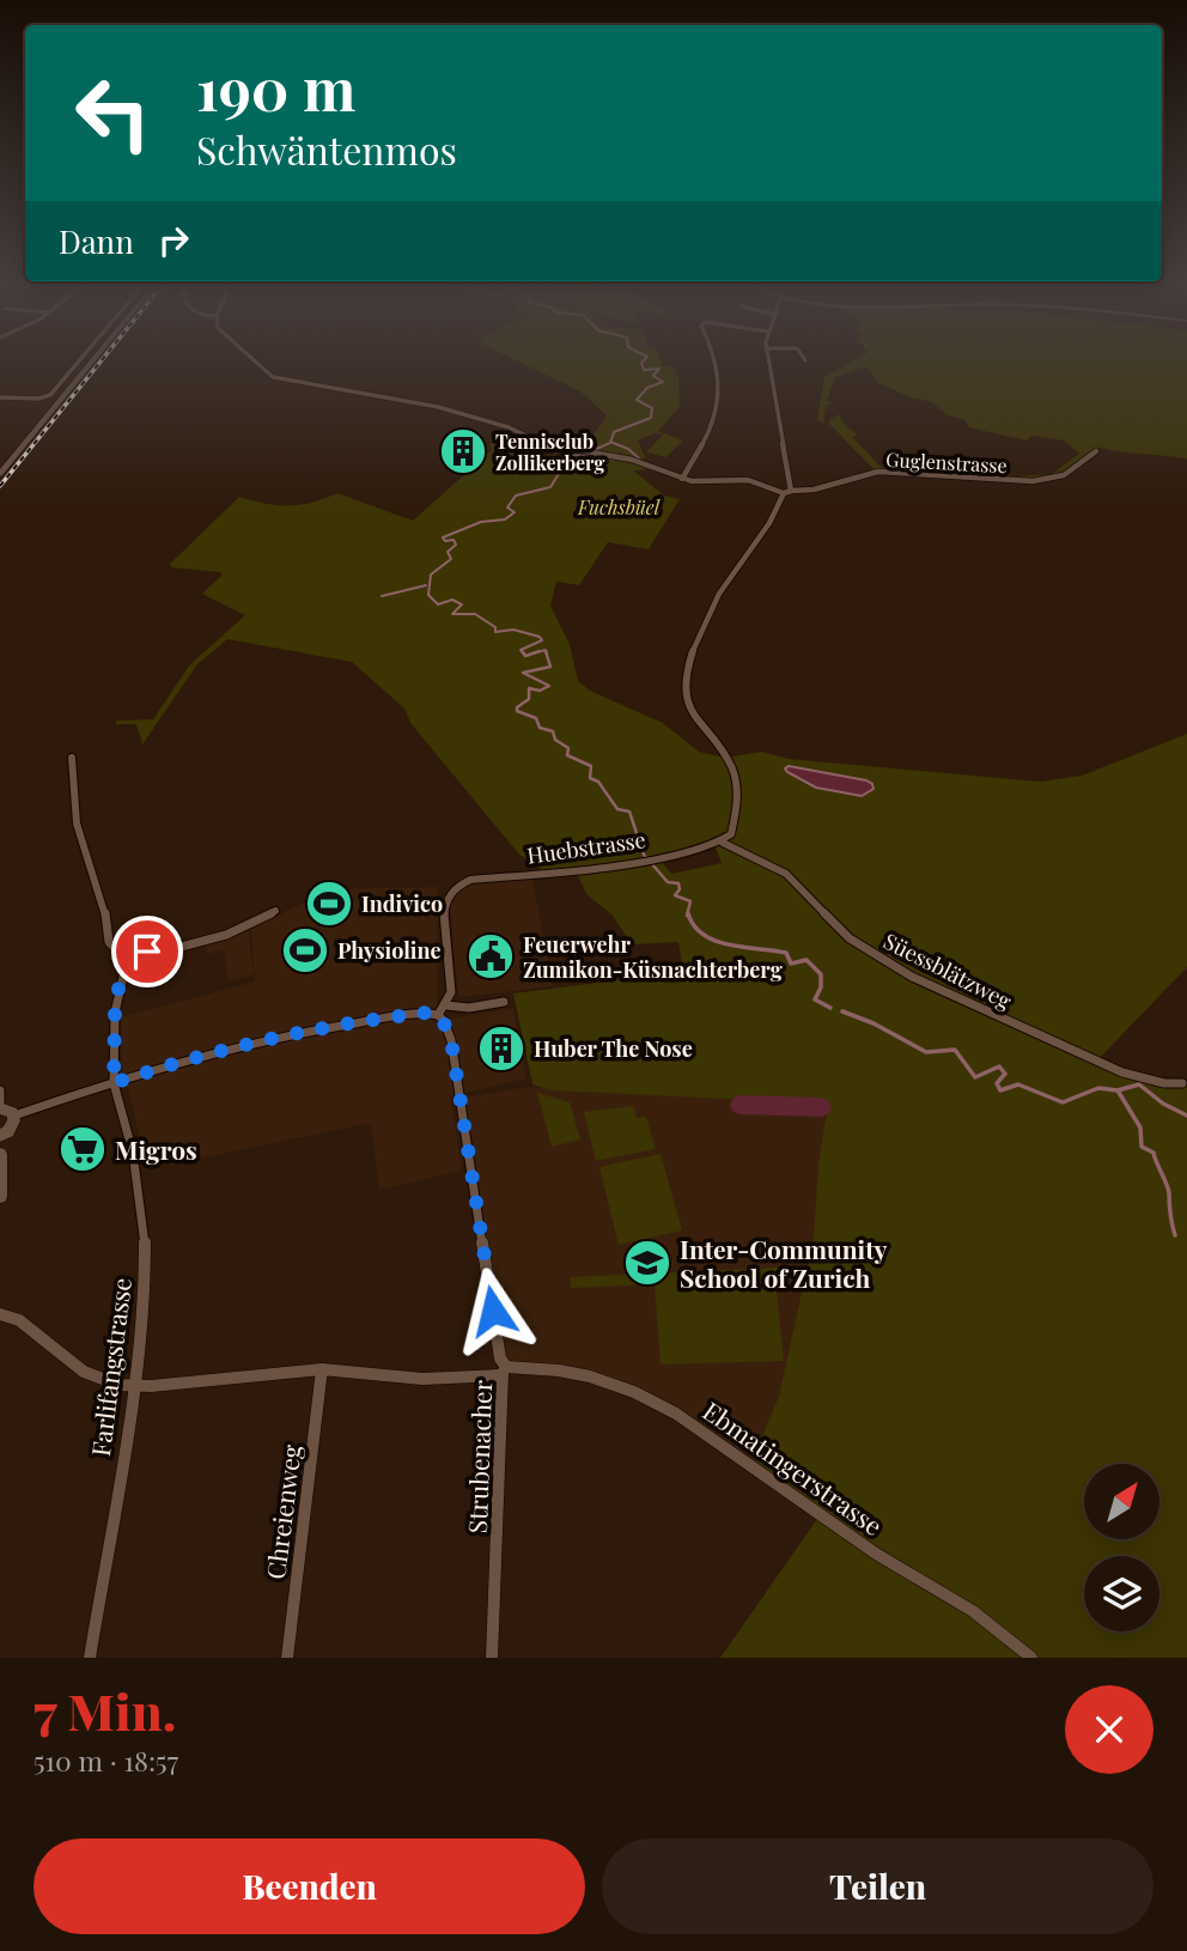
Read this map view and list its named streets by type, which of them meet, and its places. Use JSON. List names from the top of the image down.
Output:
{
  "streets": {
    "street": [
      "Guglenstrasse",
      "Huebstrasse",
      "Süessblätzweg",
      "Farlifangstrasse",
      "Strubenacher",
      "Ebmatingerstrasse",
      "Chreienweg"
    ]
  },
  "crossings": [
    ["Huebstrasse", "Süessblätzweg"],
    ["Farlifangstrasse", "Ebmatingerstrasse"],
    ["Strubenacher", "Ebmatingerstrasse"],
    ["Ebmatingerstrasse", "Chreienweg"]
  ],
  "parks": ["Fuchsbüel"],
  "places": {
    "building": ["Tennisclub Zollikerberg", "Huber The Nose"],
    "sports": ["Indivico", "Physioline"],
    "public building": ["Feuerwehr Zumikon-Küsnachterberg"],
    "supermarket": ["Migros"],
    "school or university": ["Inter-Community School of Zurich"]
  },
  "north": "top right",
  "page": {
    "turn": ["190 m", "Schwäntenmos"],
    "then": "Dann",
    "heading": ["7 Min.", "510 m · 18:57"],
    "buttons": ["Beenden", "Teilen"]
  }
}
